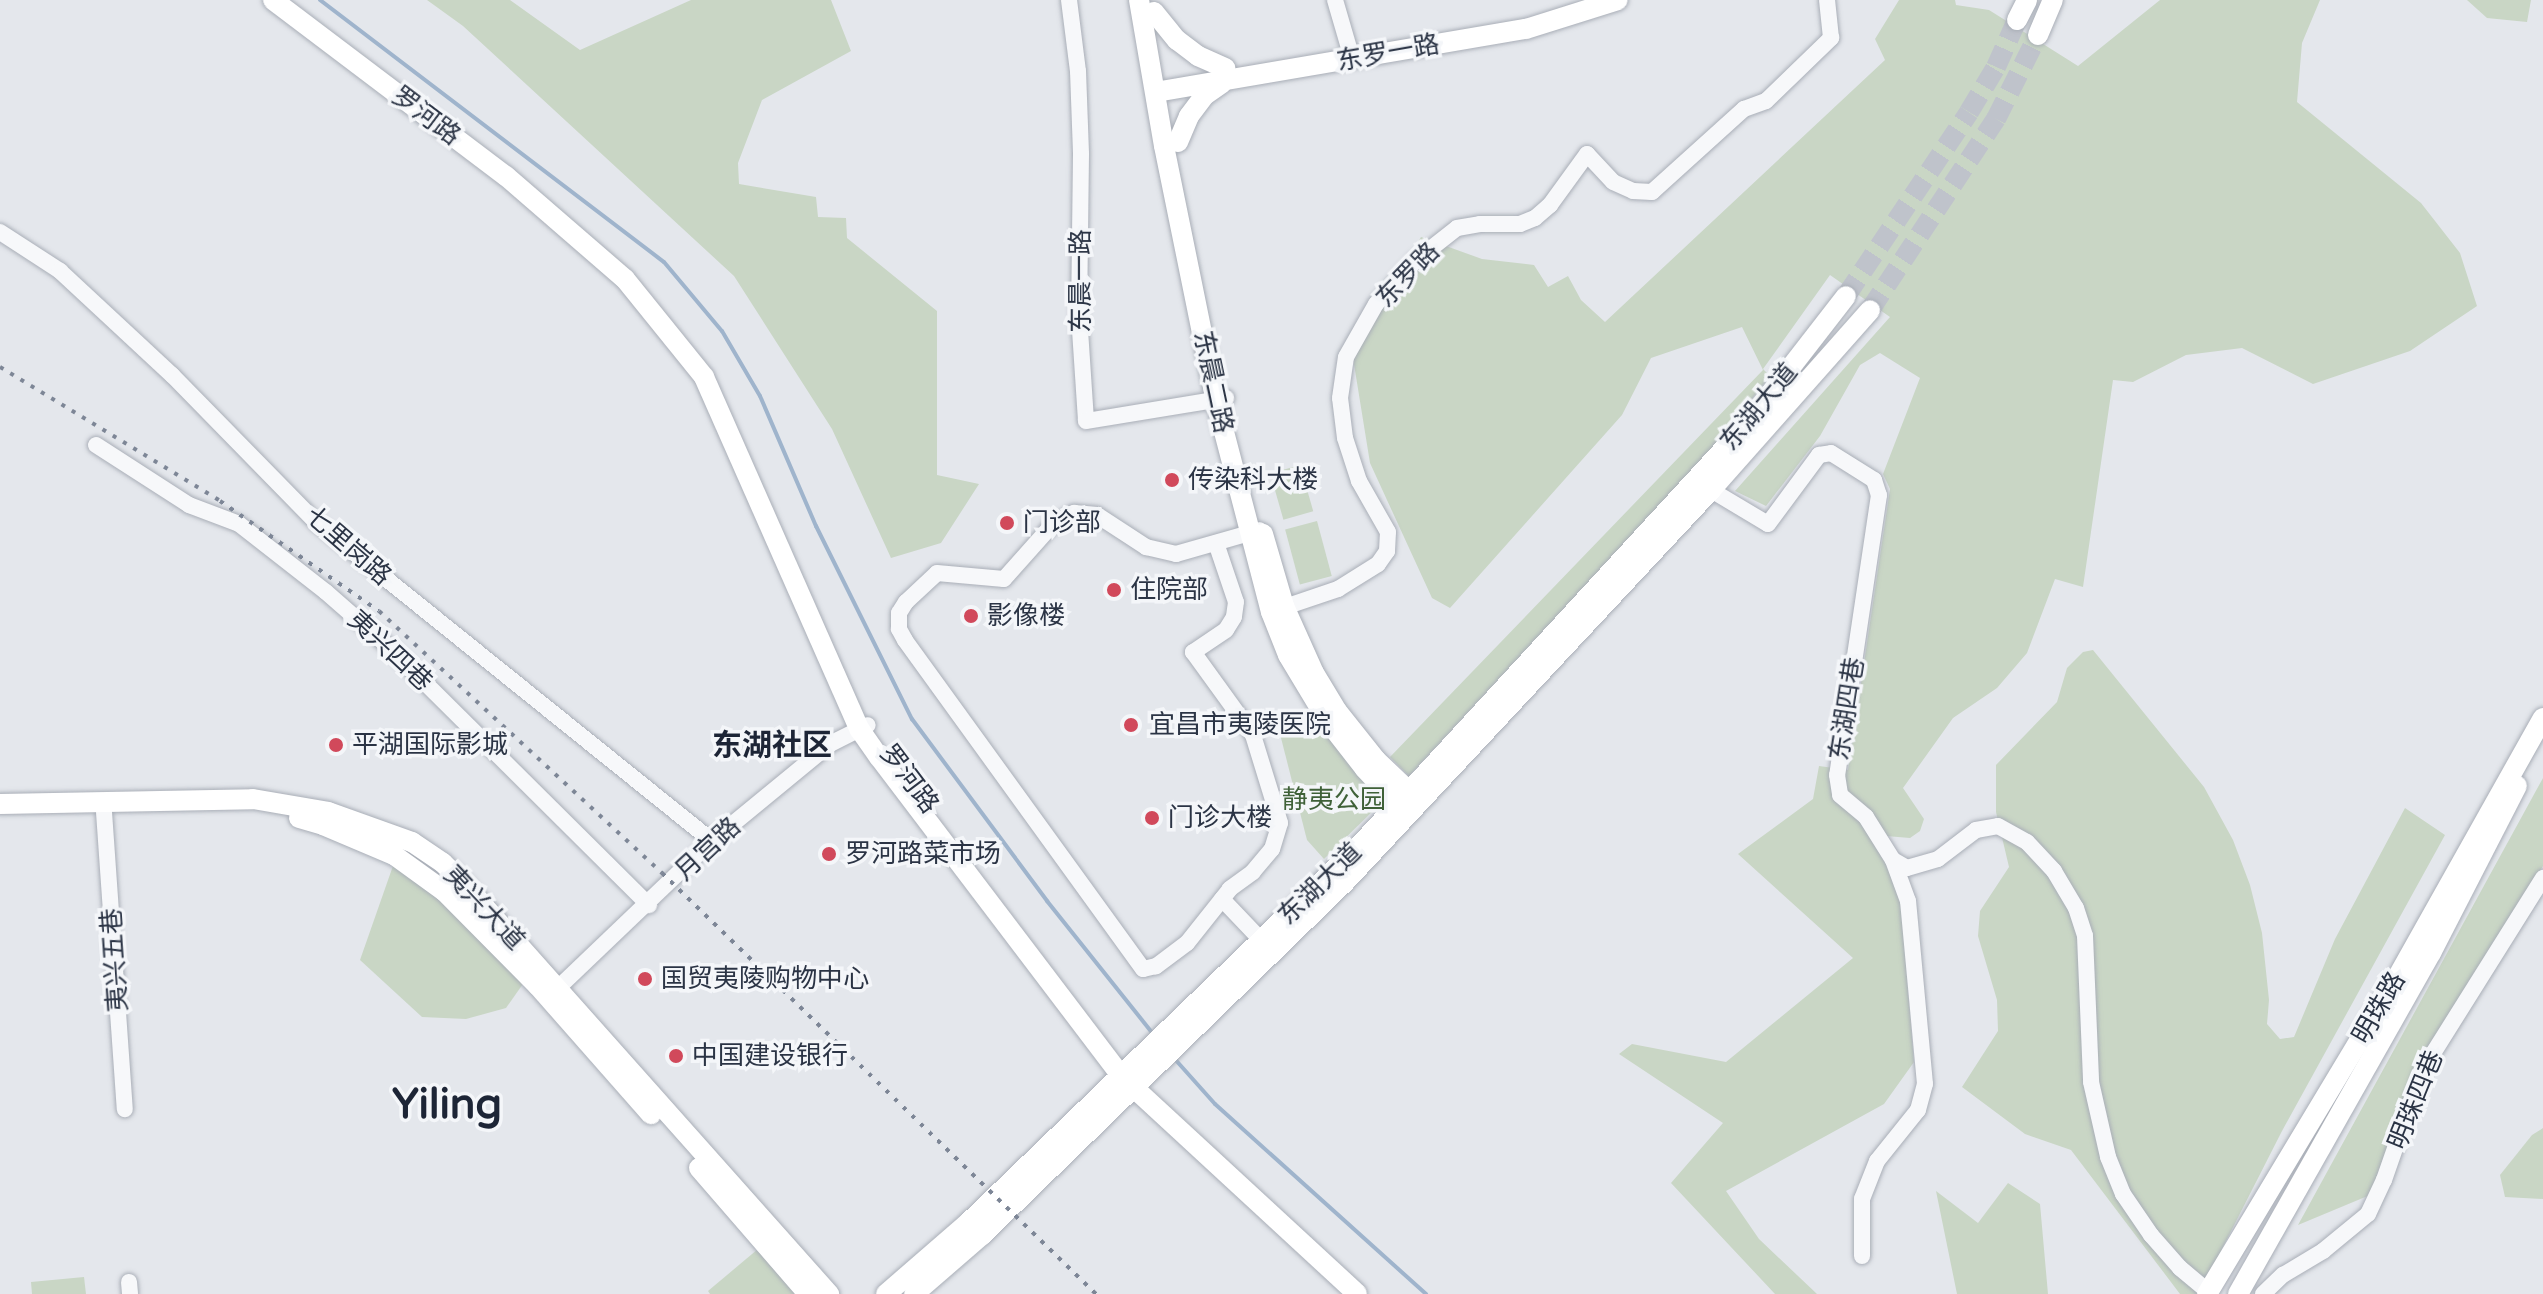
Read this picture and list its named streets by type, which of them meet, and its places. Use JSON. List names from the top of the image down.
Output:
{
  "streets": {
    "main road": [
      "东罗一路",
      "罗河路",
      "东晨二路",
      "东湖大道",
      "夷兴大道",
      "明珠路"
    ],
    "street": [
      "东罗路",
      "东晨一路",
      "七里岗路",
      "夷兴四巷",
      "东湖四巷",
      "月宫路",
      "夷兴五巷",
      "明珠四巷"
    ]
  },
  "crossings": [
    ["东罗一路", "东晨二路"],
    ["罗河路", "东湖大道"],
    ["罗河路", "月宫路"],
    ["东罗路", "东晨二路"],
    ["东晨一路", "东晨二路"],
    ["东晨二路", "东湖大道"],
    ["东湖大道", "东湖四巷"],
    ["七里岗路", "月宫路"],
    ["夷兴四巷", "月宫路"],
    ["月宫路", "夷兴大道"],
    ["夷兴大道", "夷兴五巷"]
  ],
  "districts": ["东湖社区", "Yiling"],
  "parks": ["静夷公园"],
  "places": [
    "传染科大楼",
    "门诊部",
    "住院部",
    "影像楼",
    "宜昌市夷陵医院",
    "平湖国际影城",
    "门诊大楼",
    "罗河路菜市场",
    "国贸夷陵购物中心",
    "中国建设银行"
  ]
}
